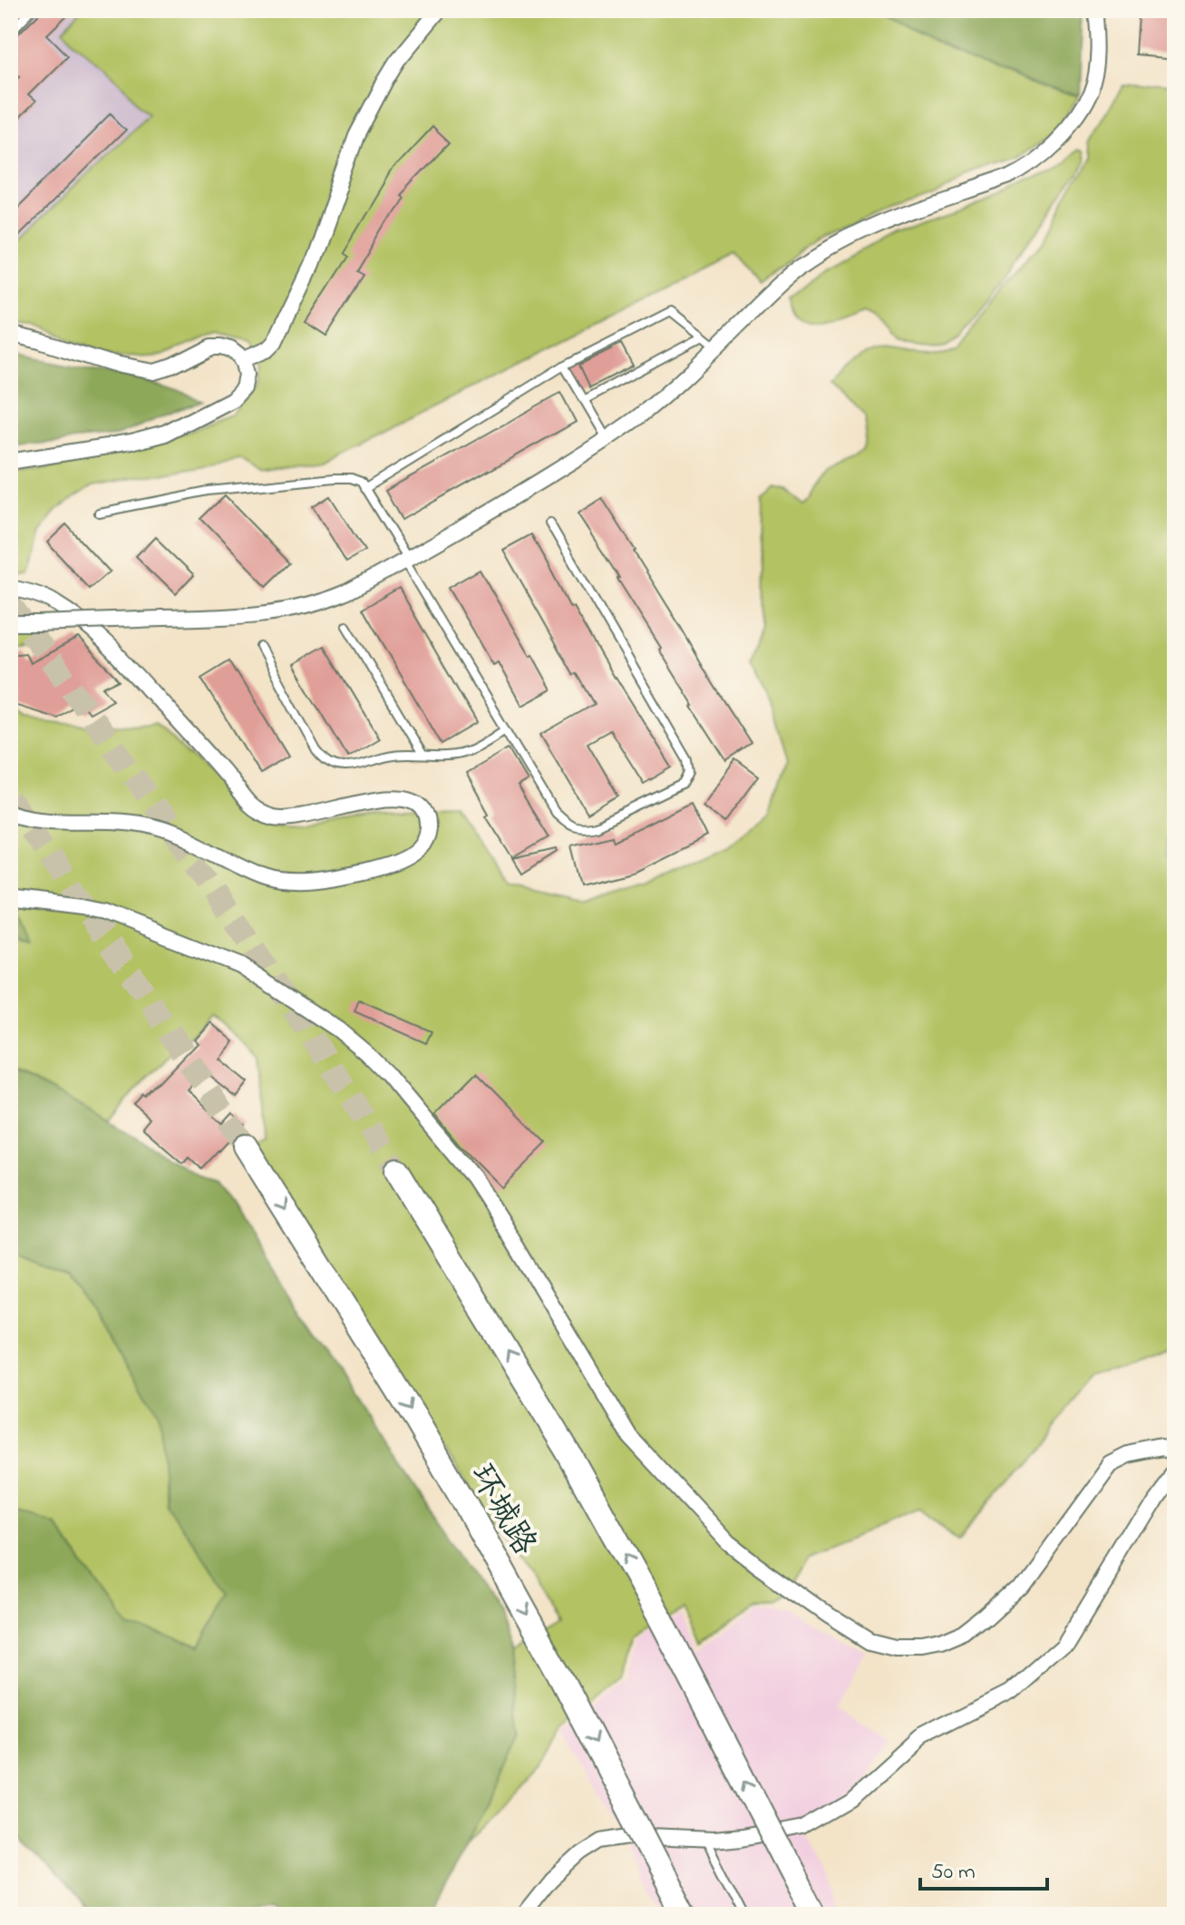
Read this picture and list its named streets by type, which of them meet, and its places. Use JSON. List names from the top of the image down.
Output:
{
  "streets": {
    "main road": ["环城路"]
  },
  "scale_bar": "50 m"
}
